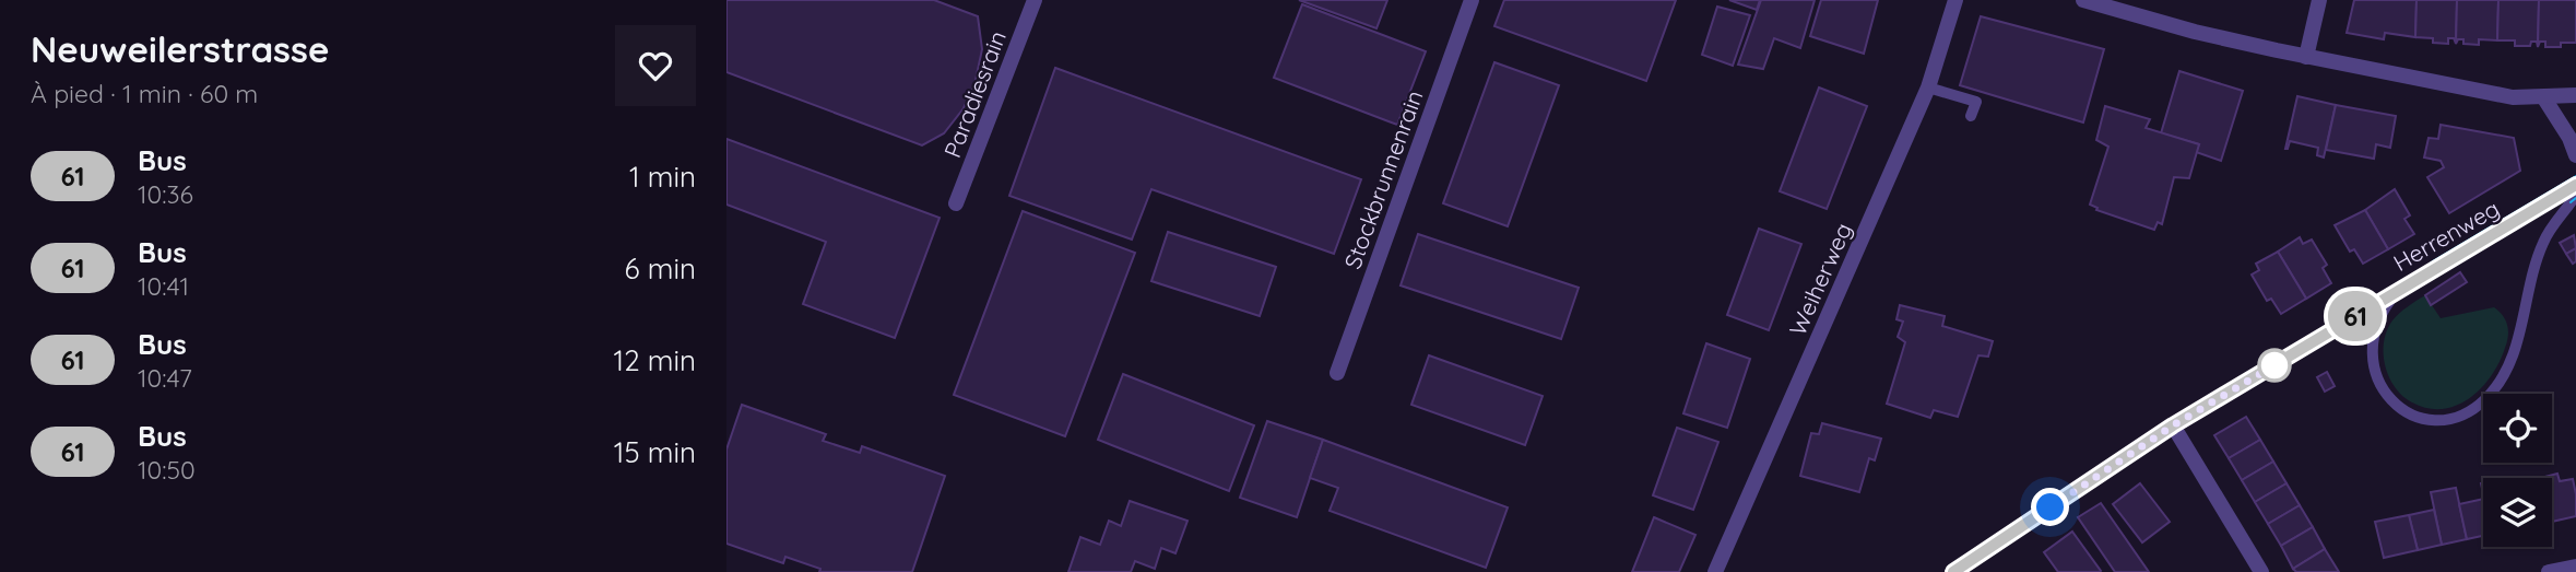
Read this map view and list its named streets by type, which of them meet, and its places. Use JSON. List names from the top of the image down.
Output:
{
  "streets": {
    "street": [
      "Paradiesrain",
      "Stockbrunnenrain",
      "Herrenweg",
      "Weiherweg"
    ]
  },
  "lines": ["bus line 61"],
  "page": {
    "heading": ["Neuweilerstrasse", "À pied · 1 min · 60 m"],
    "on_map": "61",
    "list": [
      {
        "mark": "61",
        "name": "Bus",
        "note": "10:36",
        "value": "1 min"
      },
      {
        "mark": "61",
        "name": "Bus",
        "note": "10:41",
        "value": "6 min"
      },
      {
        "mark": "61",
        "name": "Bus",
        "note": "10:47",
        "value": "12 min"
      },
      {
        "mark": "61",
        "name": "Bus",
        "note": "10:50",
        "value": "15 min"
      }
    ]
  }
}
